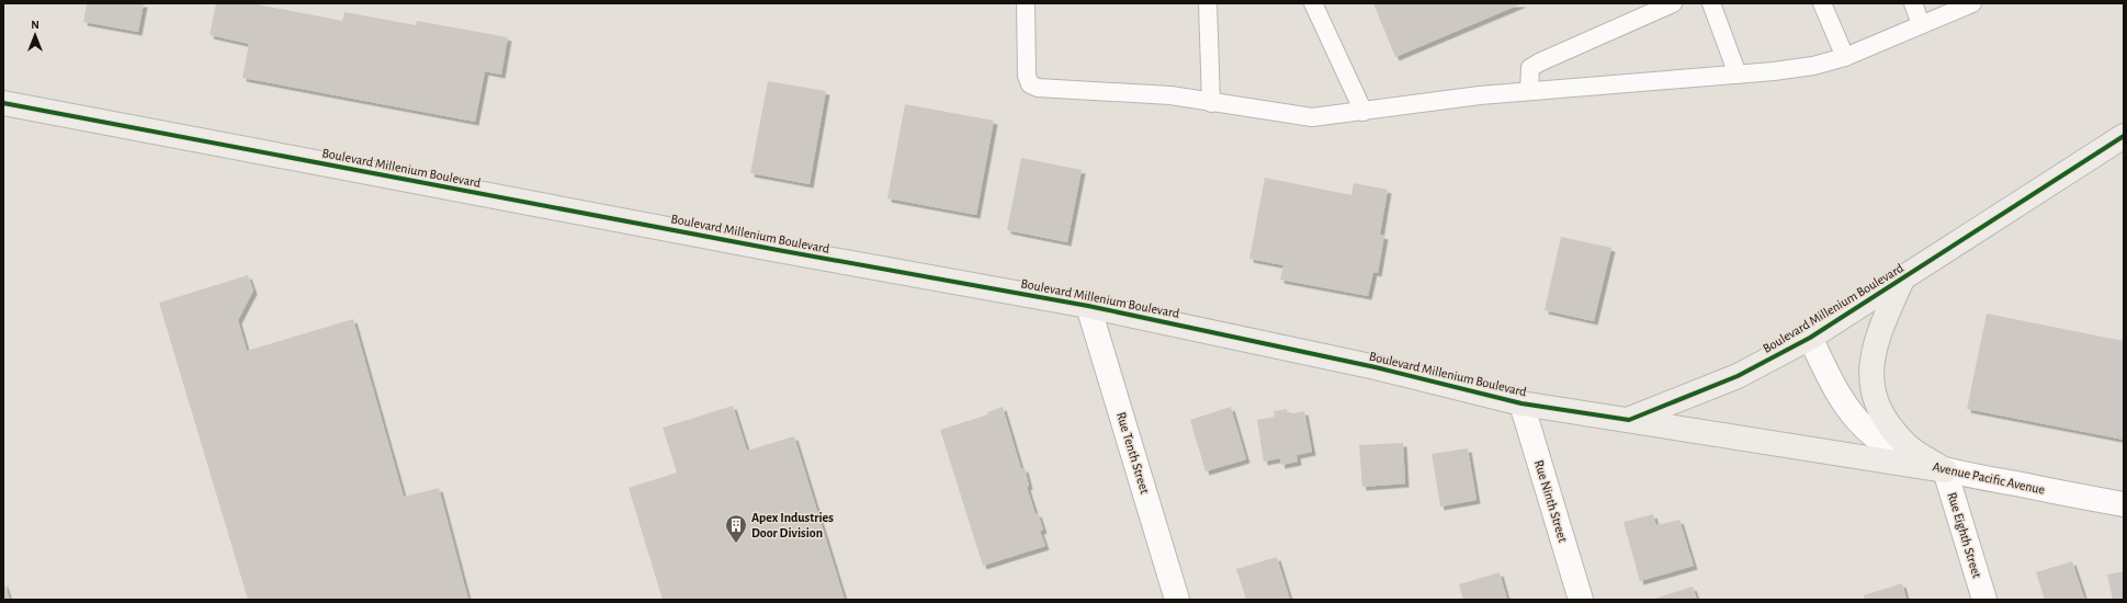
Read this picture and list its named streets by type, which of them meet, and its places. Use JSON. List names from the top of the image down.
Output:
{
  "streets": {
    "main road": ["Boulevard Millenium Boulevard"],
    "street": [
      "Rue Tenth Street",
      "Avenue Pacific Avenue",
      "Rue Ninth Street",
      "Rue Eighth Street"
    ]
  },
  "crossings": [
    ["Boulevard Millenium Boulevard", "Rue Tenth Street"],
    ["Boulevard Millenium Boulevard", "Avenue Pacific Avenue"],
    ["Boulevard Millenium Boulevard", "Rue Ninth Street"],
    ["Avenue Pacific Avenue", "Rue Eighth Street"]
  ],
  "places": {
    "building": ["Apex Industries Door Division"]
  },
  "north": "top"
}
